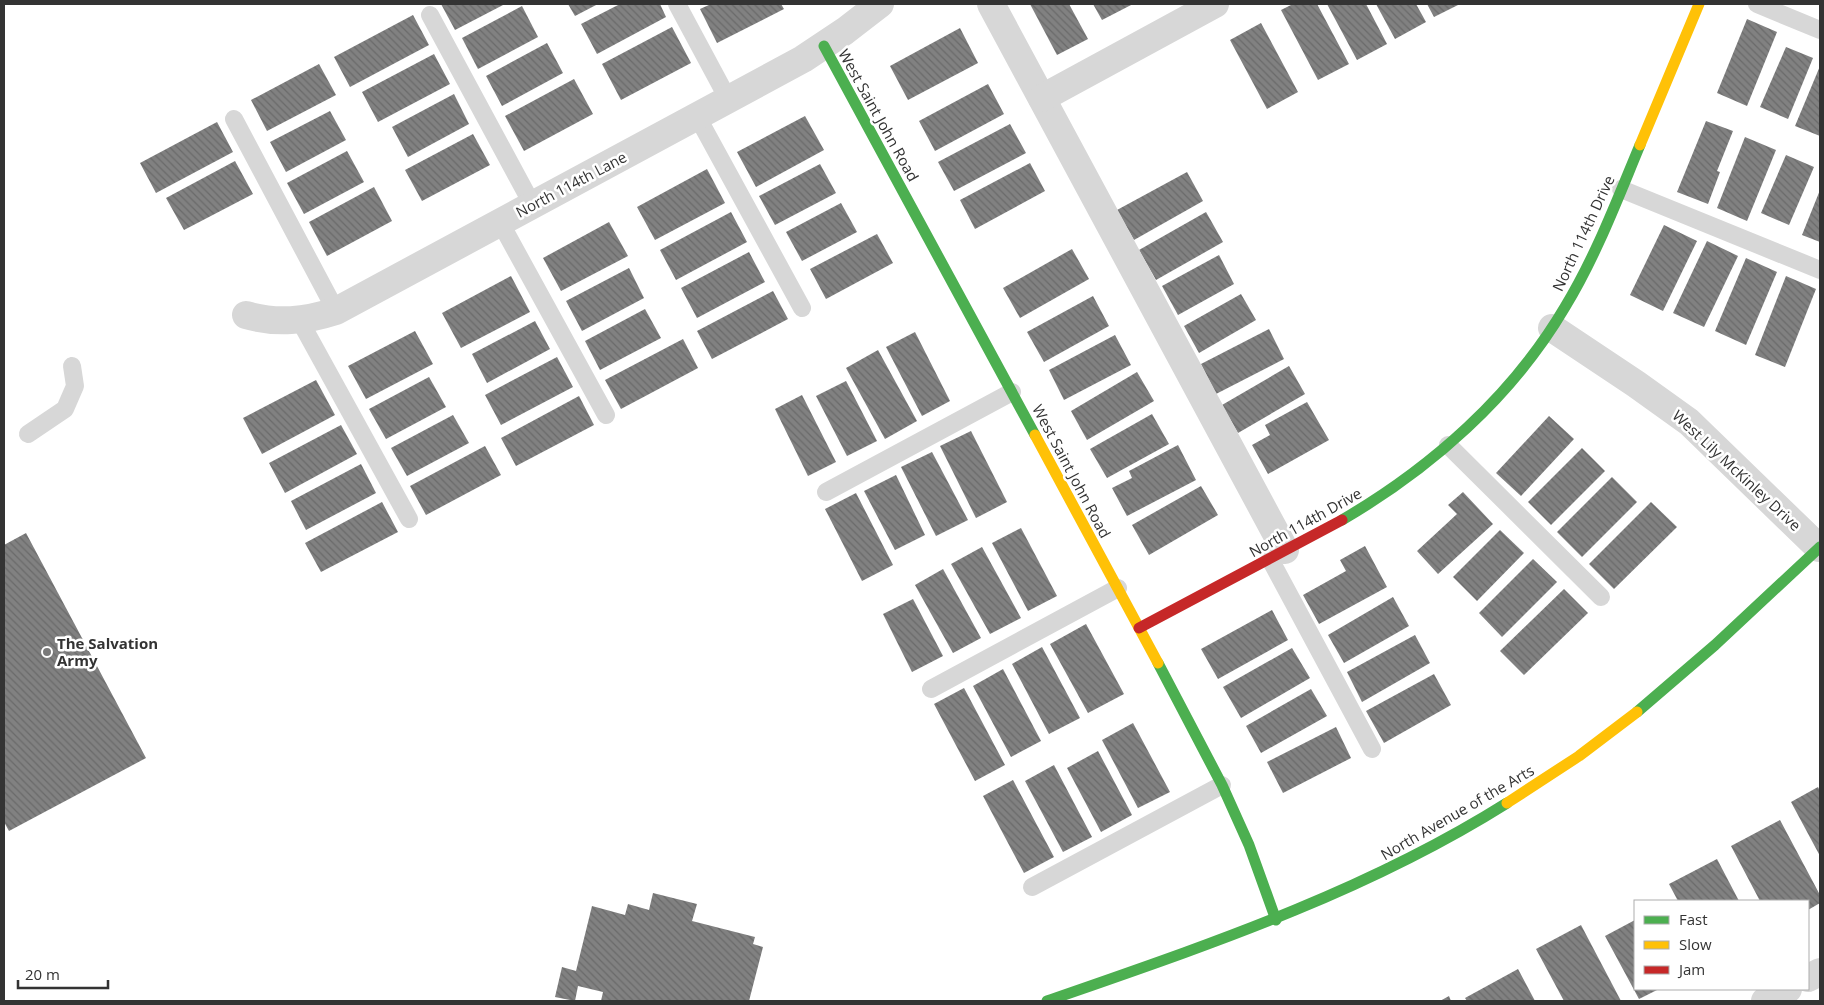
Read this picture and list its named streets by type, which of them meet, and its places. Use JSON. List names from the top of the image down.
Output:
{
  "streets": {
    "street": [
      "West Saint John Road",
      "North 114th Lane",
      "North 114th Drive",
      "West Lily McKinley Drive",
      "North Avenue of the Arts"
    ]
  },
  "crossings": [
    ["West Saint John Road", "North 114th Lane"],
    ["West Saint John Road", "North 114th Drive"],
    ["West Saint John Road", "North Avenue of the Arts"],
    ["North 114th Drive", "West Lily McKinley Drive"],
    ["West Lily McKinley Drive", "North Avenue of the Arts"]
  ],
  "places": ["The Salvation Army"],
  "legend": ["Fast", "Slow", "Jam"],
  "scale_bar": "20 m"
}
